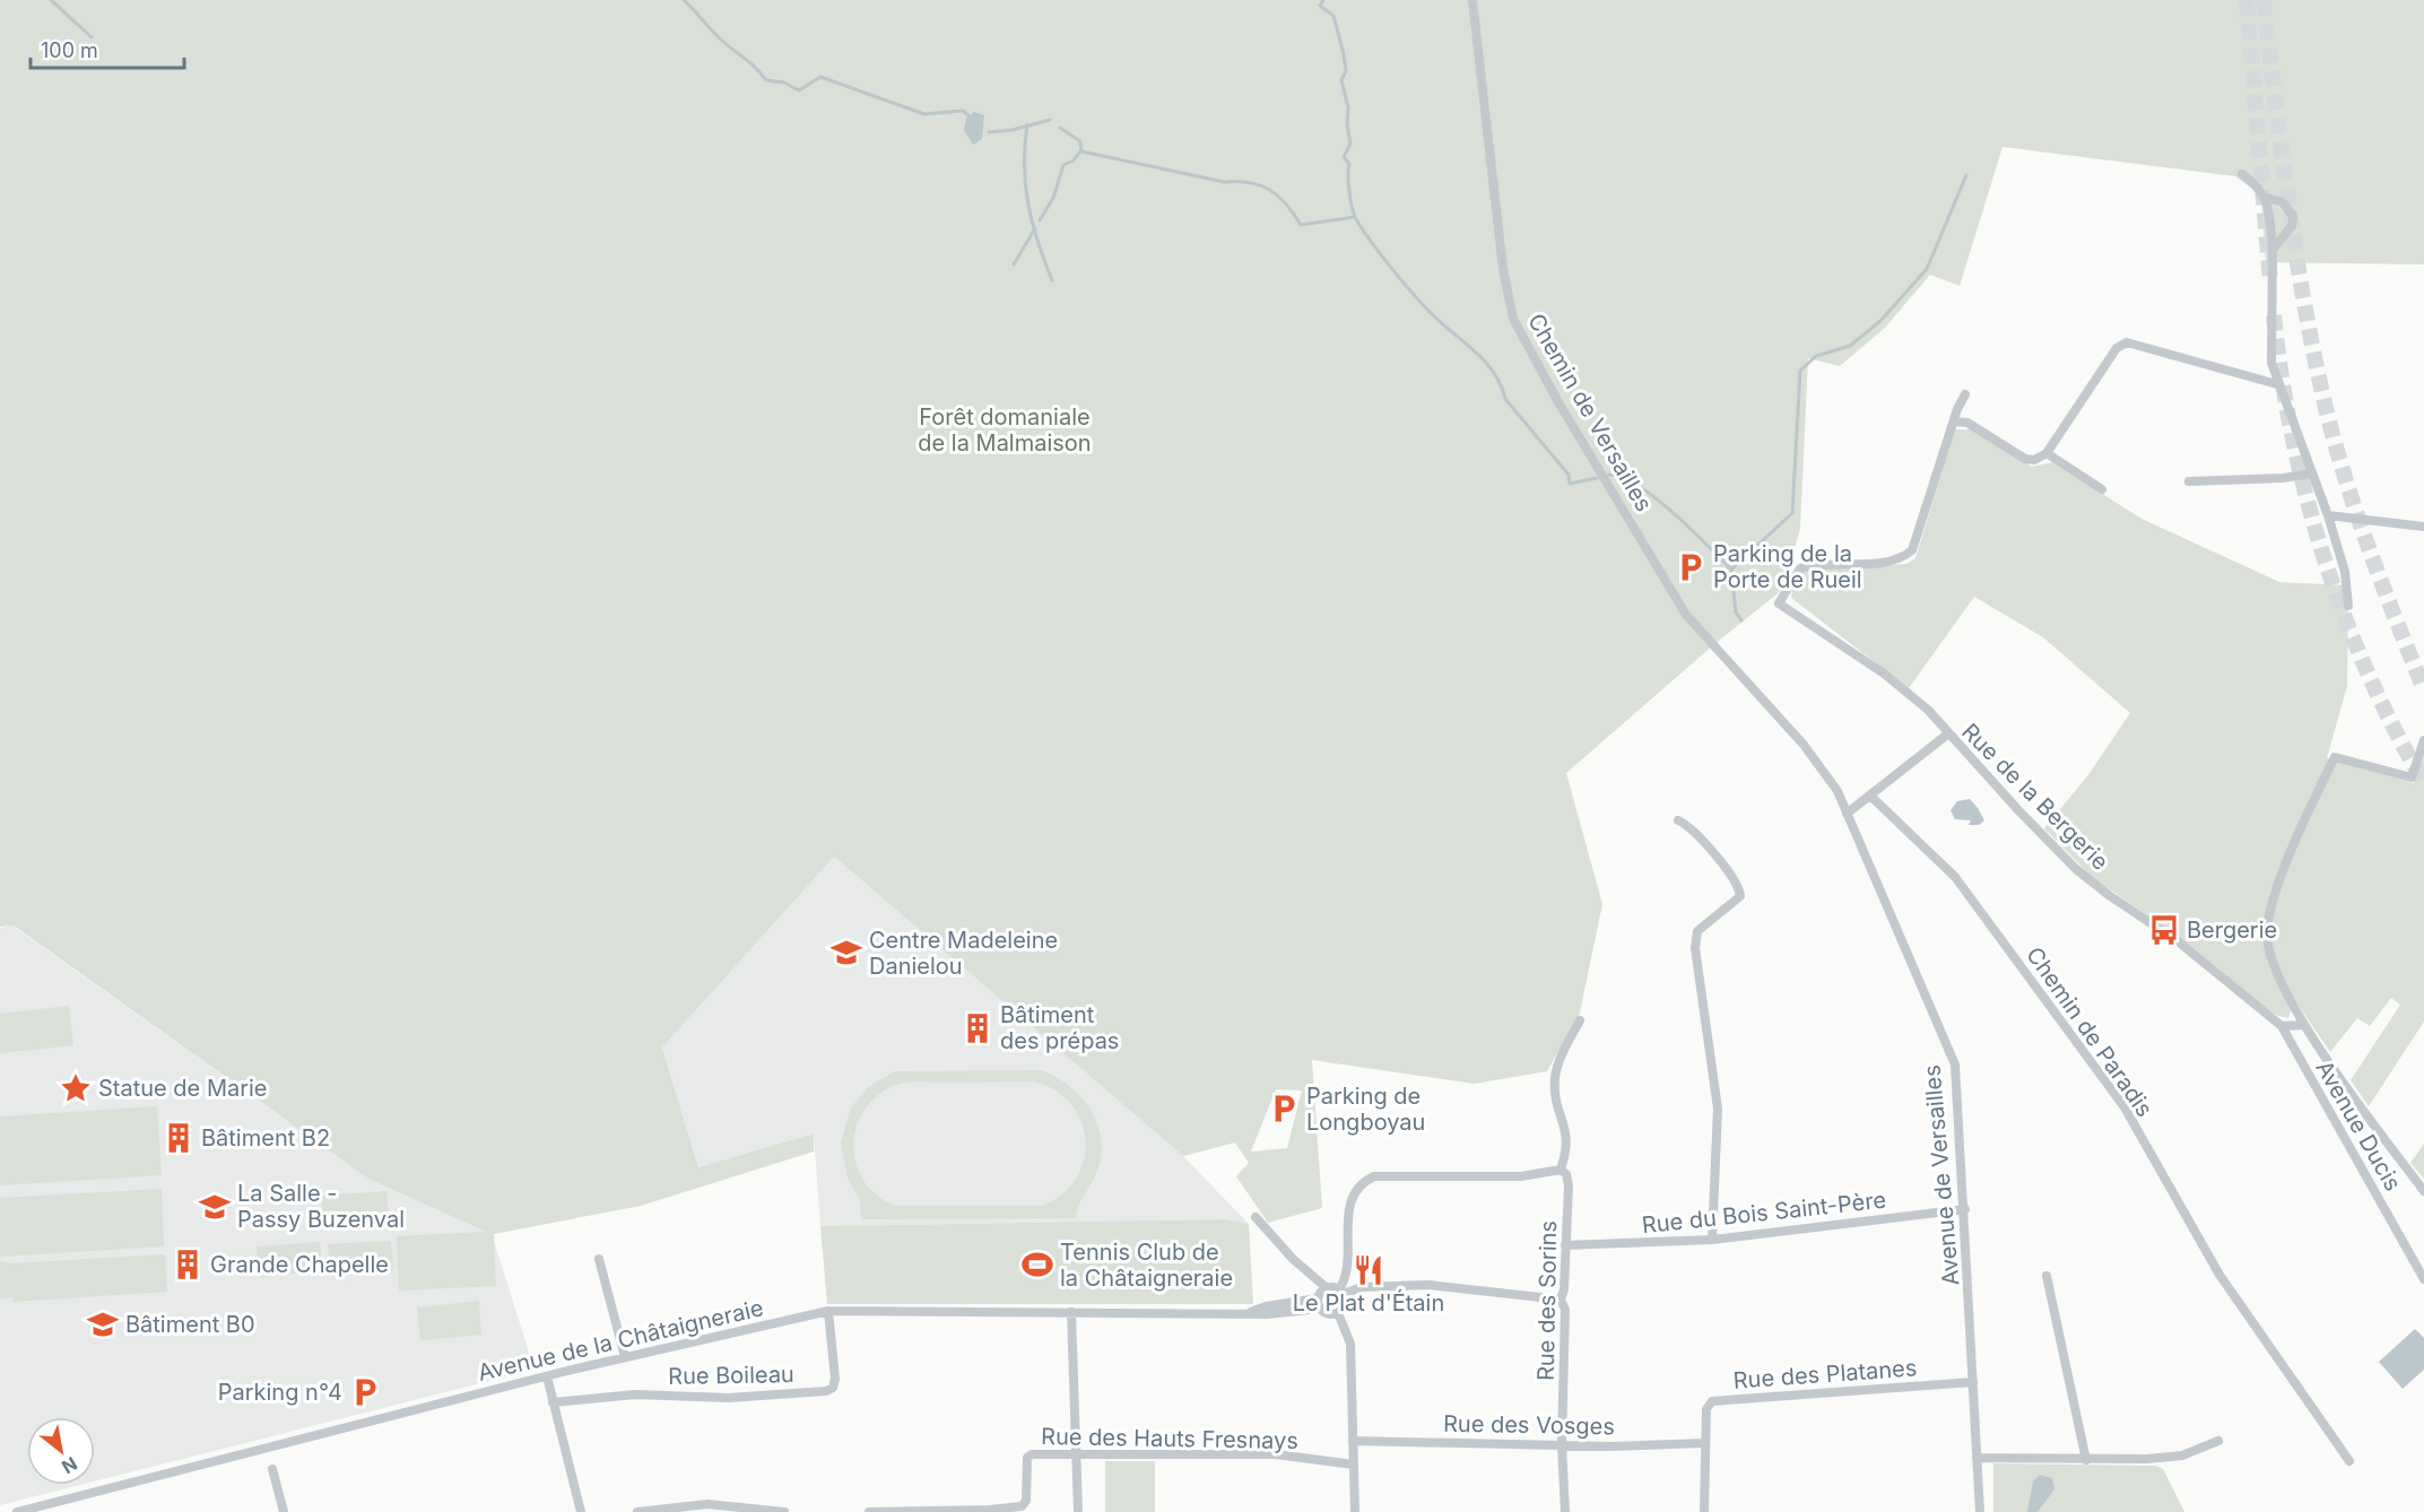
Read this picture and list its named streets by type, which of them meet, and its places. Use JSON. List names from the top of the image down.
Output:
{
  "streets": {
    "street": [
      "Chemin de Versailles",
      "Rue de la Bergerie",
      "Chemin de Paradis",
      "Avenue Ducis",
      "Avenue de Versailles",
      "Rue du Bois Saint-Père",
      "Rue des Sorins",
      "Avenue de la Châtaigneraie",
      "Rue des Platanes",
      "Rue Boileau",
      "Rue des Vosges",
      "Rue des Hauts Fresnays"
    ]
  },
  "crossings": [
    ["Chemin de Versailles", "Avenue de Versailles"],
    ["Rue de la Bergerie", "Avenue Ducis"],
    ["Avenue de Versailles", "Rue du Bois Saint-Père"],
    ["Avenue de Versailles", "Rue des Platanes"],
    ["Rue du Bois Saint-Père", "Rue des Sorins"],
    ["Rue des Sorins", "Rue des Vosges"],
    ["Avenue de la Châtaigneraie", "Rue Boileau"],
    ["Rue des Platanes", "Rue des Vosges"]
  ],
  "parks": ["Forêt domaniale de la Malmaison"],
  "places": {
    "parking": ["Parking de la Porte de Rueil", "Parking de Longboyau", "Parking n°4"],
    "bus stop": ["Bergerie"],
    "school or university": ["Centre Madeleine Danielou", "La Salle - Passy Buzenval", "Bâtiment B0"],
    "building": ["Bâtiment des prépas", "Bâtiment B2", "Grande Chapelle"],
    "place": ["Statue de Marie"],
    "sports": ["Tennis Club de la Châtaigneraie"],
    "restaurant": ["Le Plat d'Étain"]
  },
  "scale_bar": "100 m",
  "north": "bottom right"
}
